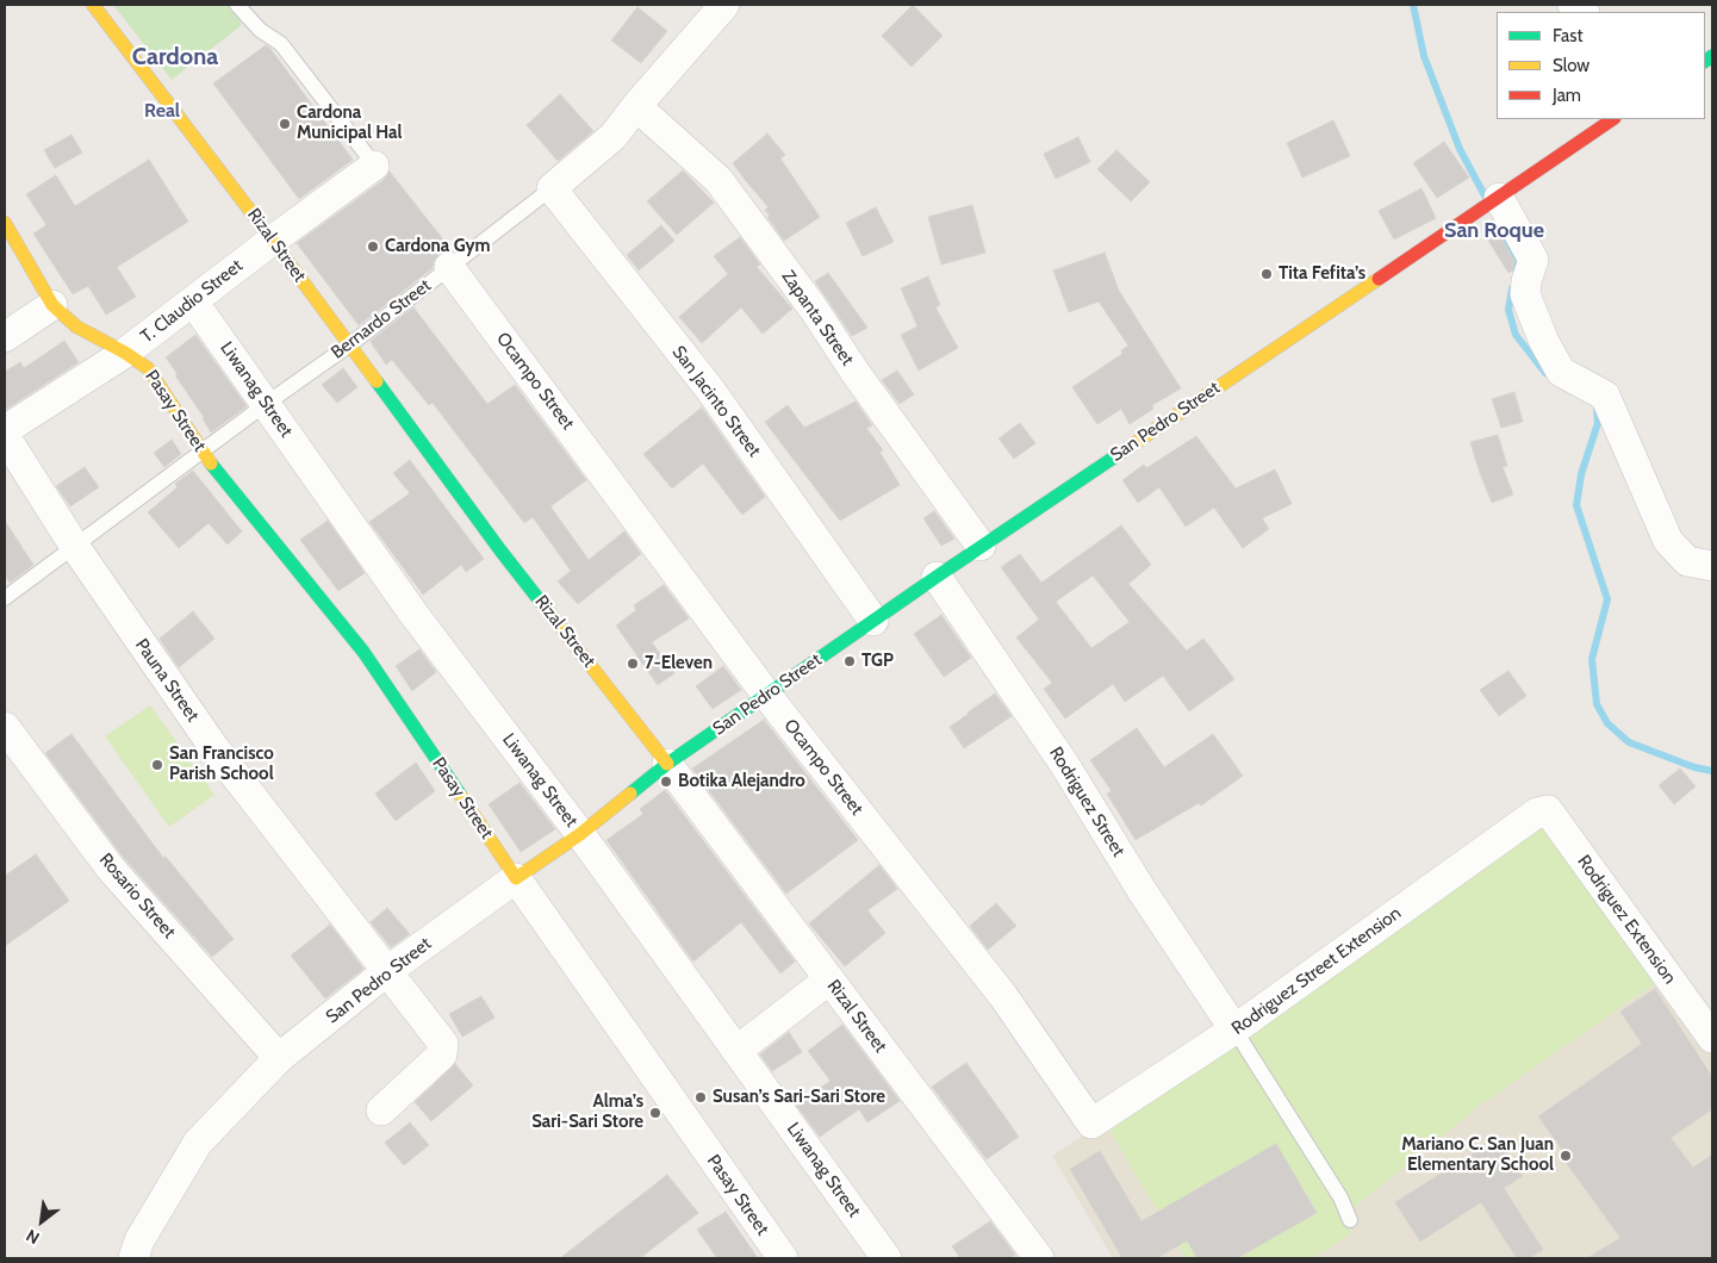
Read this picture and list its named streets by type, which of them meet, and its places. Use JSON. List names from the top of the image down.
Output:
{
  "streets": {
    "main road": ["Rizal Street", "Pasay Street", "San Pedro Street"],
    "street": [
      "T. Claudio Street",
      "Zapanta Street",
      "Bernardo Street",
      "Ocampo Street",
      "Liwanag Street",
      "San Jacinto Street",
      "Pauna Street",
      "Rodriguez Street",
      "Rosario Street",
      "Rodriguez Extension",
      "Rodriguez Street Extension"
    ]
  },
  "crossings": [
    ["Rizal Street", "T. Claudio Street"],
    ["Rizal Street", "Bernardo Street"],
    ["Rizal Street", "San Pedro Street"],
    ["T. Claudio Street", "Liwanag Street"],
    ["T. Claudio Street", "Pasay Street"],
    ["Zapanta Street", "Bernardo Street"],
    ["Zapanta Street", "San Pedro Street"],
    ["Bernardo Street", "Ocampo Street"],
    ["Bernardo Street", "Liwanag Street"],
    ["Bernardo Street", "San Jacinto Street"],
    ["Bernardo Street", "Pasay Street"],
    ["Bernardo Street", "Pauna Street"],
    ["Ocampo Street", "San Pedro Street"],
    ["Ocampo Street", "Rodriguez Street Extension"],
    ["Liwanag Street", "San Pedro Street"],
    ["San Jacinto Street", "San Pedro Street"],
    ["Pasay Street", "San Pedro Street"],
    ["San Pedro Street", "Pauna Street"],
    ["San Pedro Street", "Rodriguez Street"],
    ["San Pedro Street", "Rosario Street"],
    ["Rodriguez Street", "Rodriguez Street Extension"],
    ["Rodriguez Extension", "Rodriguez Street Extension"]
  ],
  "districts": ["Cardona", "Real", "San Roque"],
  "places": [
    "Cardona Municipal Hal",
    "Cardona Gym",
    "Tita Fefita’s",
    "TGP",
    "7-Eleven",
    "San Francisco Parish School",
    "Botika Alejandro",
    "Susan’s Sari-Sari Store",
    "Alma’s Sari-Sari Store",
    "Mariano C. San Juan Elementary School"
  ],
  "legend": ["Fast", "Slow", "Jam"],
  "north": "bottom left"
}
